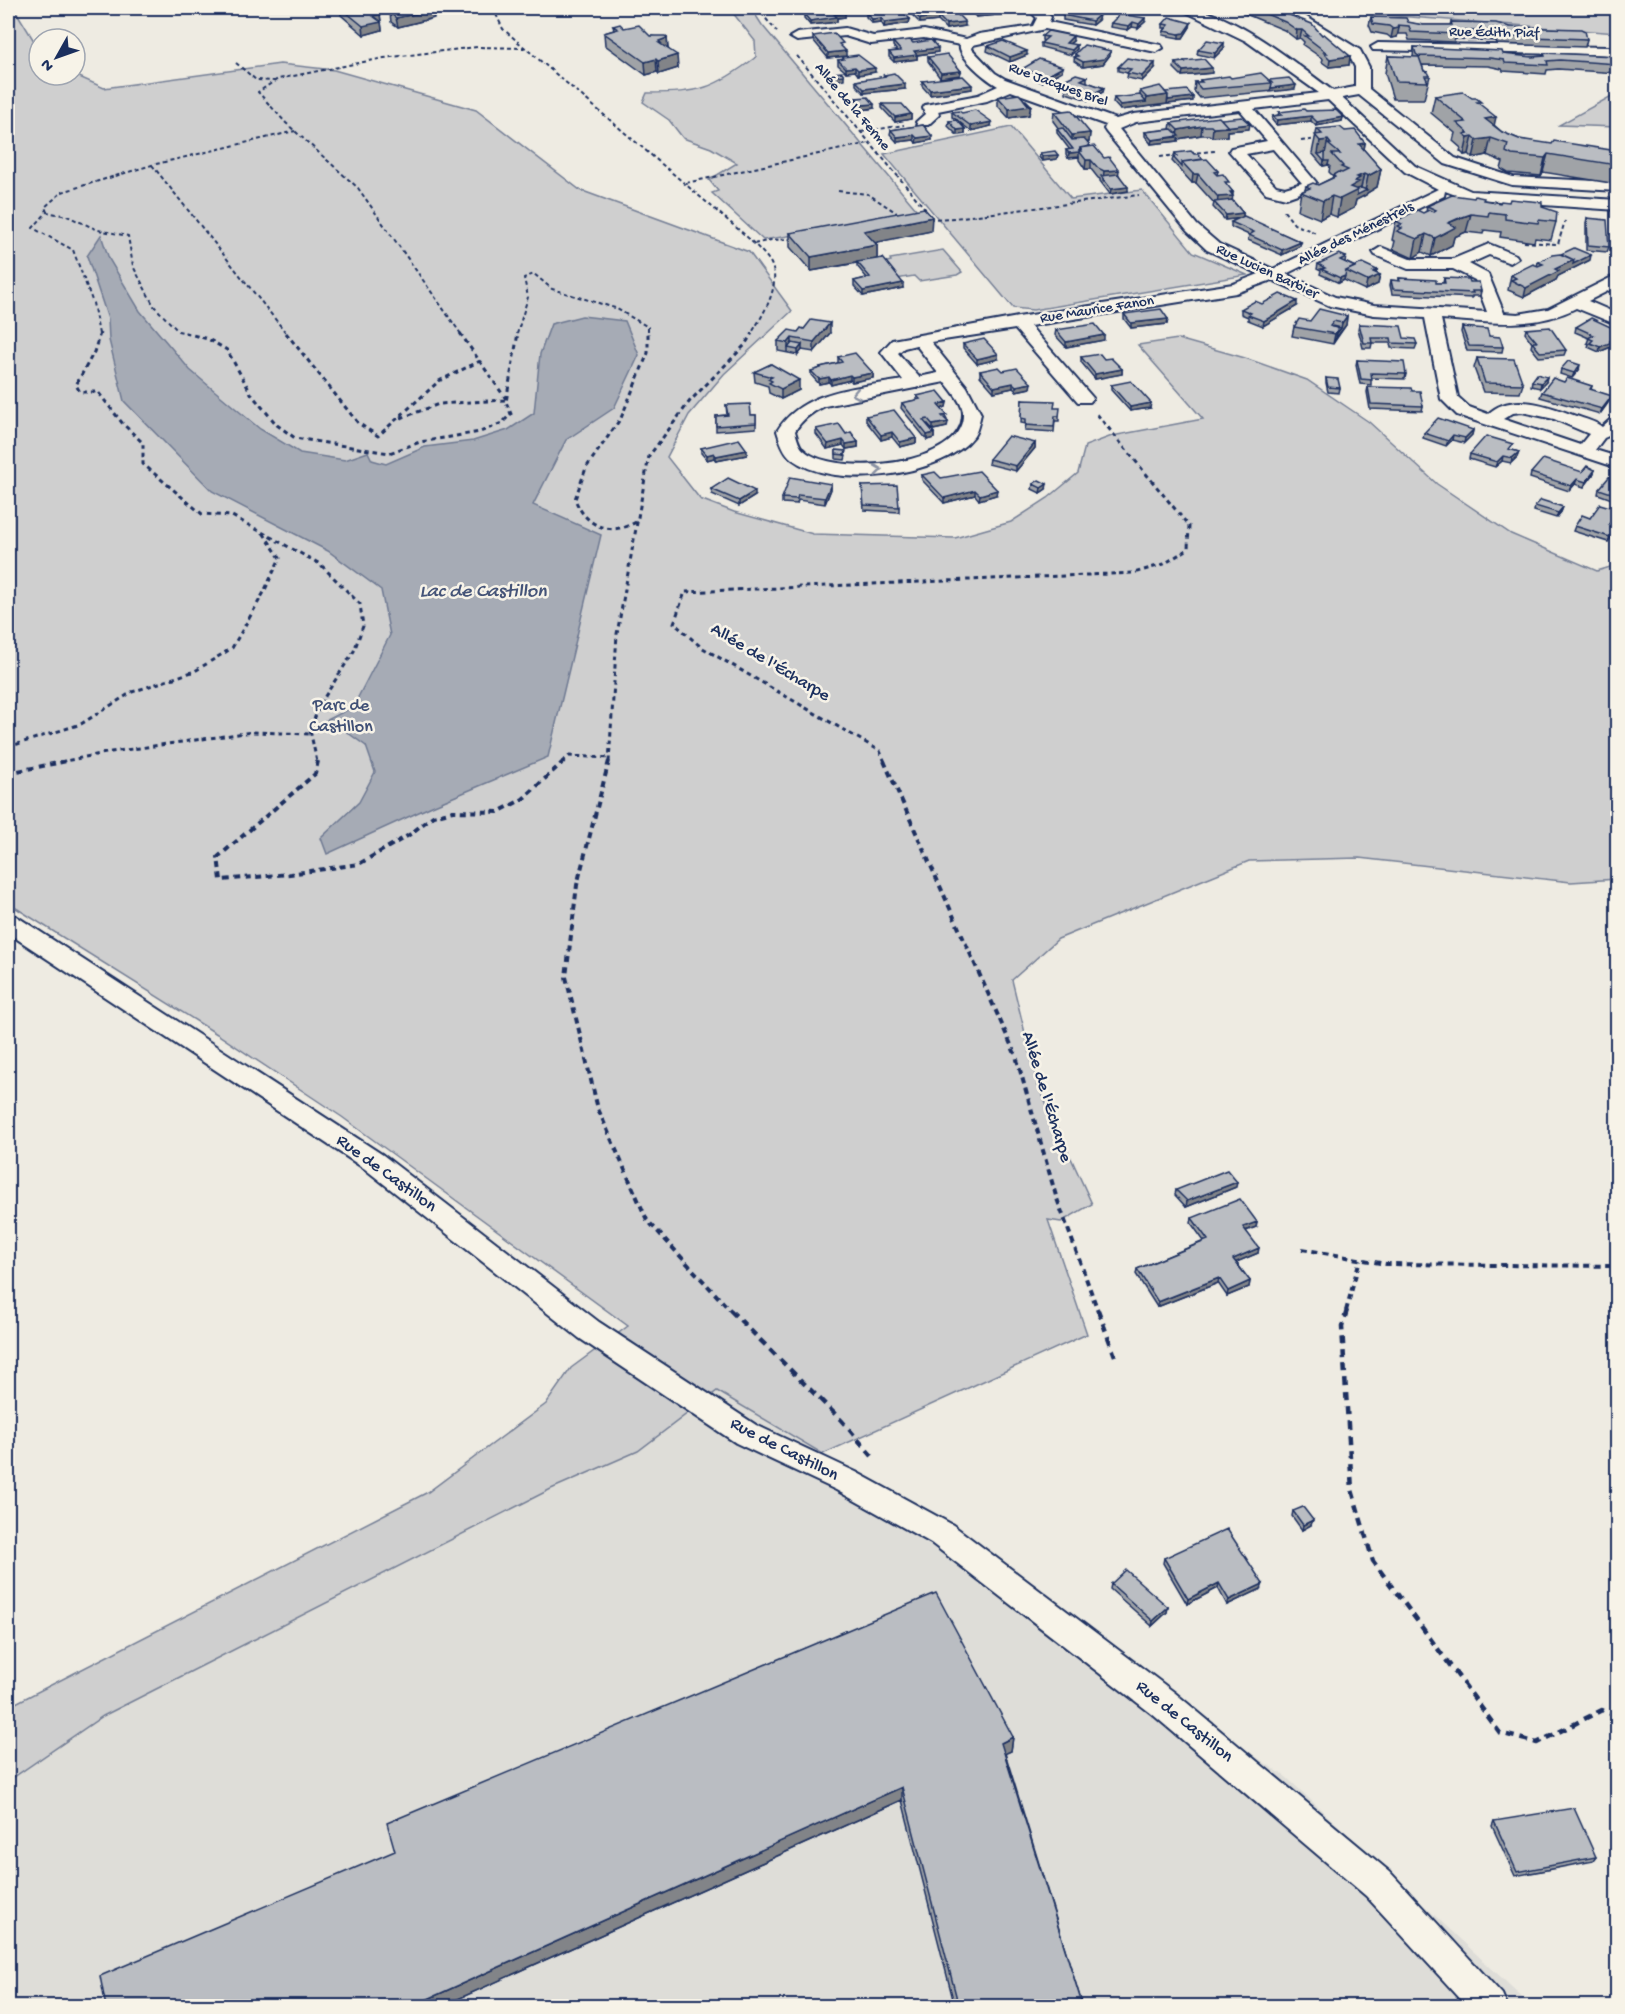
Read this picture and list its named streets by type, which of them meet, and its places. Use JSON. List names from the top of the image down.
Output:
{
  "streets": {
    "street": [
      "Rue Édith Piaf",
      "Rue Jacques Brel",
      "Allée des Ménestrels",
      "Rue Lucien Barbier",
      "Rue Maurice Fanon",
      "Rue de Castillon"
    ],
    "path": ["Allée de la Ferme", "Allée de l'Écharpe"]
  },
  "crossings": [
    ["Rue Jacques Brel", "Rue Lucien Barbier"],
    ["Allée des Ménestrels", "Rue Lucien Barbier"],
    ["Allée des Ménestrels", "Rue Maurice Fanon"],
    ["Rue Lucien Barbier", "Rue Maurice Fanon"]
  ],
  "water": ["Lac de Castillon"],
  "parks": ["Parc de Castillon"],
  "north": "bottom left"
}
